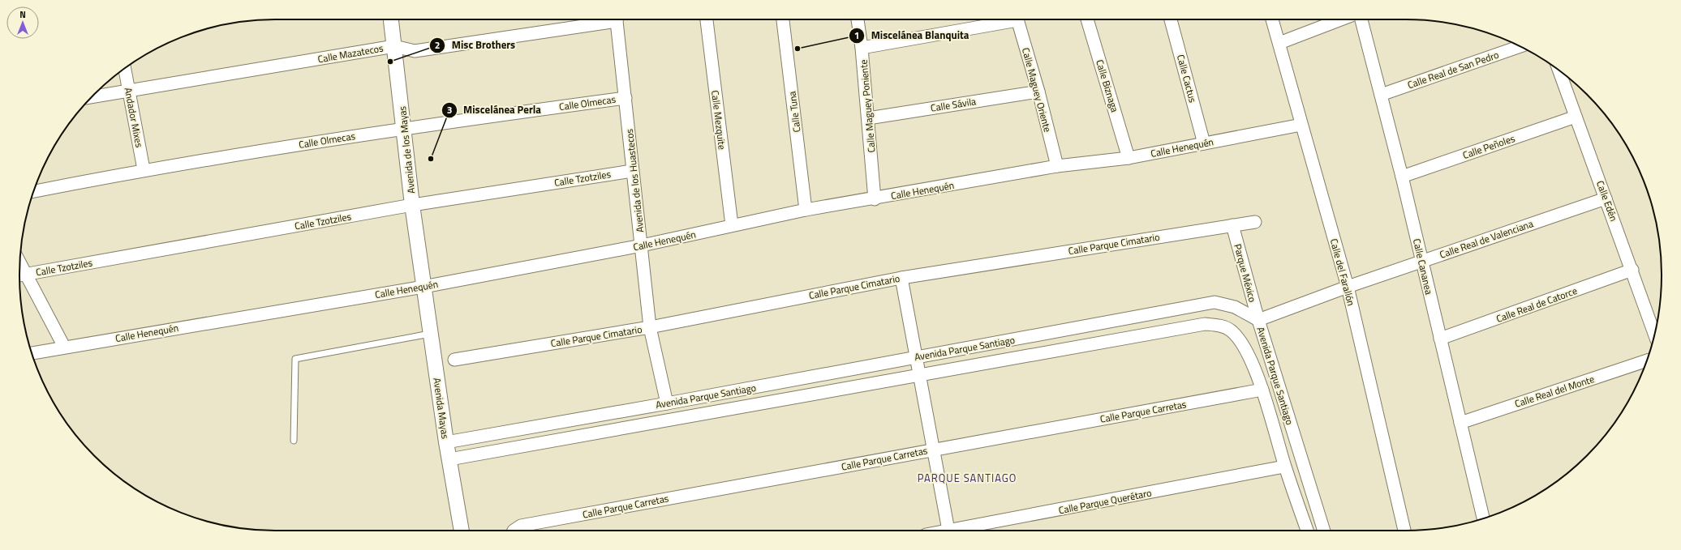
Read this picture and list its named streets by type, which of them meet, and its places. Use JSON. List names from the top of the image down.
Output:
{
  "streets": {
    "street": [
      "Calle Mazatecos",
      "Calle Real de San Pedro",
      "Calle Cactus",
      "Calle Biznaga",
      "Calle Maguey Oriente",
      "Calle Olmecas",
      "Calle Sávila",
      "Calle Maguey Poniente",
      "Calle Tuna",
      "Andador Mixes",
      "Calle Mezquite",
      "Calle Peñoles",
      "Calle Henequén",
      "Avenida de los Mayas",
      "Calle Tzotziles",
      "Avenida de los Huastecos",
      "Calle Edén",
      "Calle Real de Valenciana",
      "Calle Parque Cimatario",
      "Calle Cananea",
      "Calle del Farallón",
      "Parque México",
      "Calle Real de Catorce",
      "Avenida Parque Santiago",
      "Calle Real del Monte",
      "Avenida Mayas",
      "Calle Parque Carretas",
      "Calle Parque Querétaro"
    ]
  },
  "crossings": [
    ["Calle Mazatecos", "Andador Mixes"],
    ["Calle Mazatecos", "Avenida de los Mayas"],
    ["Calle Real de San Pedro", "Calle Cananea"],
    ["Calle Cactus", "Calle Henequén"],
    ["Calle Biznaga", "Calle Henequén"],
    ["Calle Maguey Oriente", "Calle Sávila"],
    ["Calle Maguey Oriente", "Calle Henequén"],
    ["Calle Olmecas", "Andador Mixes"],
    ["Calle Olmecas", "Avenida de los Mayas"],
    ["Calle Olmecas", "Avenida de los Huastecos"],
    ["Calle Sávila", "Calle Maguey Poniente"],
    ["Calle Maguey Poniente", "Calle Henequén"],
    ["Calle Tuna", "Calle Henequén"],
    ["Calle Mezquite", "Calle Henequén"],
    ["Calle Peñoles", "Calle Edén"],
    ["Calle Peñoles", "Calle Cananea"],
    ["Calle Henequén", "Avenida de los Mayas"],
    ["Calle Henequén", "Avenida de los Huastecos"],
    ["Calle Henequén", "Calle del Farallón"],
    ["Calle Henequén", "Avenida Mayas"],
    ["Avenida de los Mayas", "Calle Tzotziles"],
    ["Avenida de los Mayas", "Avenida Mayas"],
    ["Calle Tzotziles", "Avenida de los Huastecos"],
    ["Avenida de los Huastecos", "Calle Parque Cimatario"],
    ["Avenida de los Huastecos", "Avenida Parque Santiago"],
    ["Calle Edén", "Calle Real de Valenciana"],
    ["Calle Edén", "Calle Real de Catorce"],
    ["Calle Real de Valenciana", "Calle Cananea"],
    ["Calle Real de Valenciana", "Calle del Farallón"],
    ["Calle Real de Valenciana", "Parque México"],
    ["Calle Real de Valenciana", "Avenida Parque Santiago"],
    ["Calle Parque Cimatario", "Parque México"],
    ["Calle Cananea", "Calle Real de Catorce"],
    ["Calle Cananea", "Calle Real del Monte"],
    ["Parque México", "Avenida Parque Santiago"],
    ["Avenida Parque Santiago", "Avenida Mayas"],
    ["Avenida Parque Santiago", "Calle Parque Carretas"],
    ["Avenida Parque Santiago", "Calle Parque Querétaro"]
  ],
  "districts": ["PARQUE SANTIAGO"],
  "places": ["Miscelánea Blanquita", "Misc Brothers", "Miscelánea Perla"],
  "north": "top"
}
